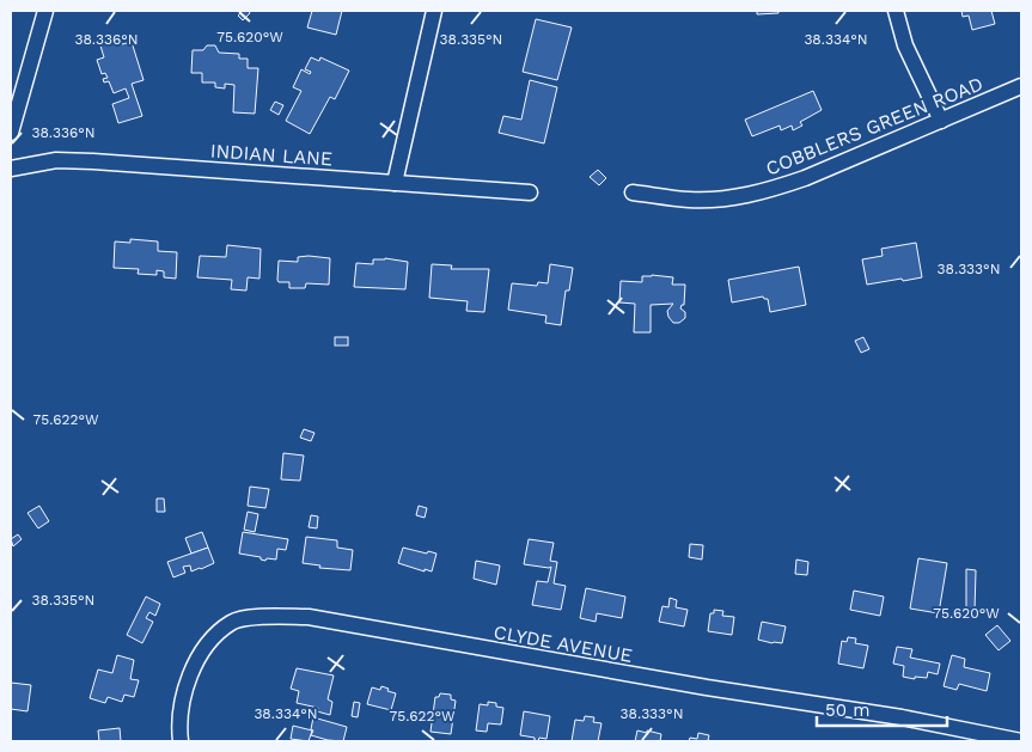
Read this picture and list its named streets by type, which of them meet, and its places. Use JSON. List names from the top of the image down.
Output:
{
  "streets": {
    "street": ["COBBLERS GREEN ROAD", "INDIAN LANE", "CLYDE AVENUE"]
  },
  "scale_bar": "50 m",
  "coordinates": [
    "75.620°W",
    "38.336°N",
    "38.335°N",
    "38.334°N",
    "38.333°N",
    "75.622°W"
  ]
}
